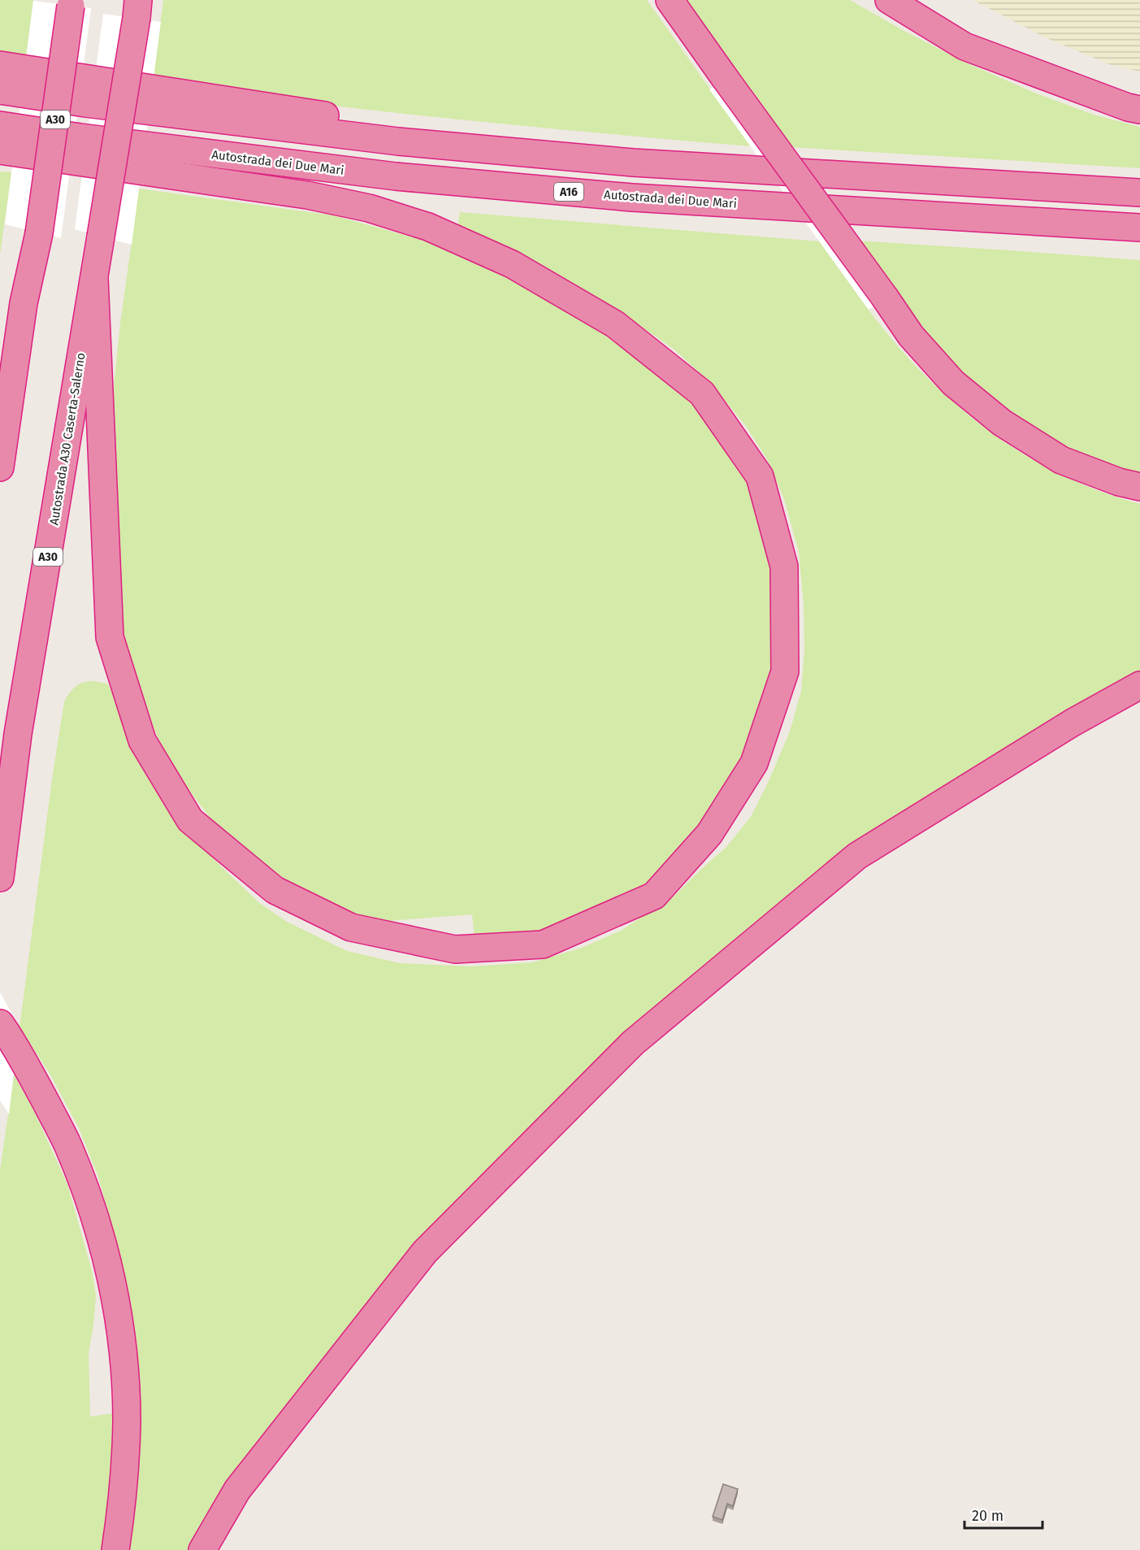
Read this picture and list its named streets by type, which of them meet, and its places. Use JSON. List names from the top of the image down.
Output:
{
  "streets": {
    "highway": [
      "A30",
      "Autostrada dei Due Mari",
      "A16",
      "Autostrada A30 Caserta-Salerno"
    ]
  },
  "scale_bar": "20 m"
}
